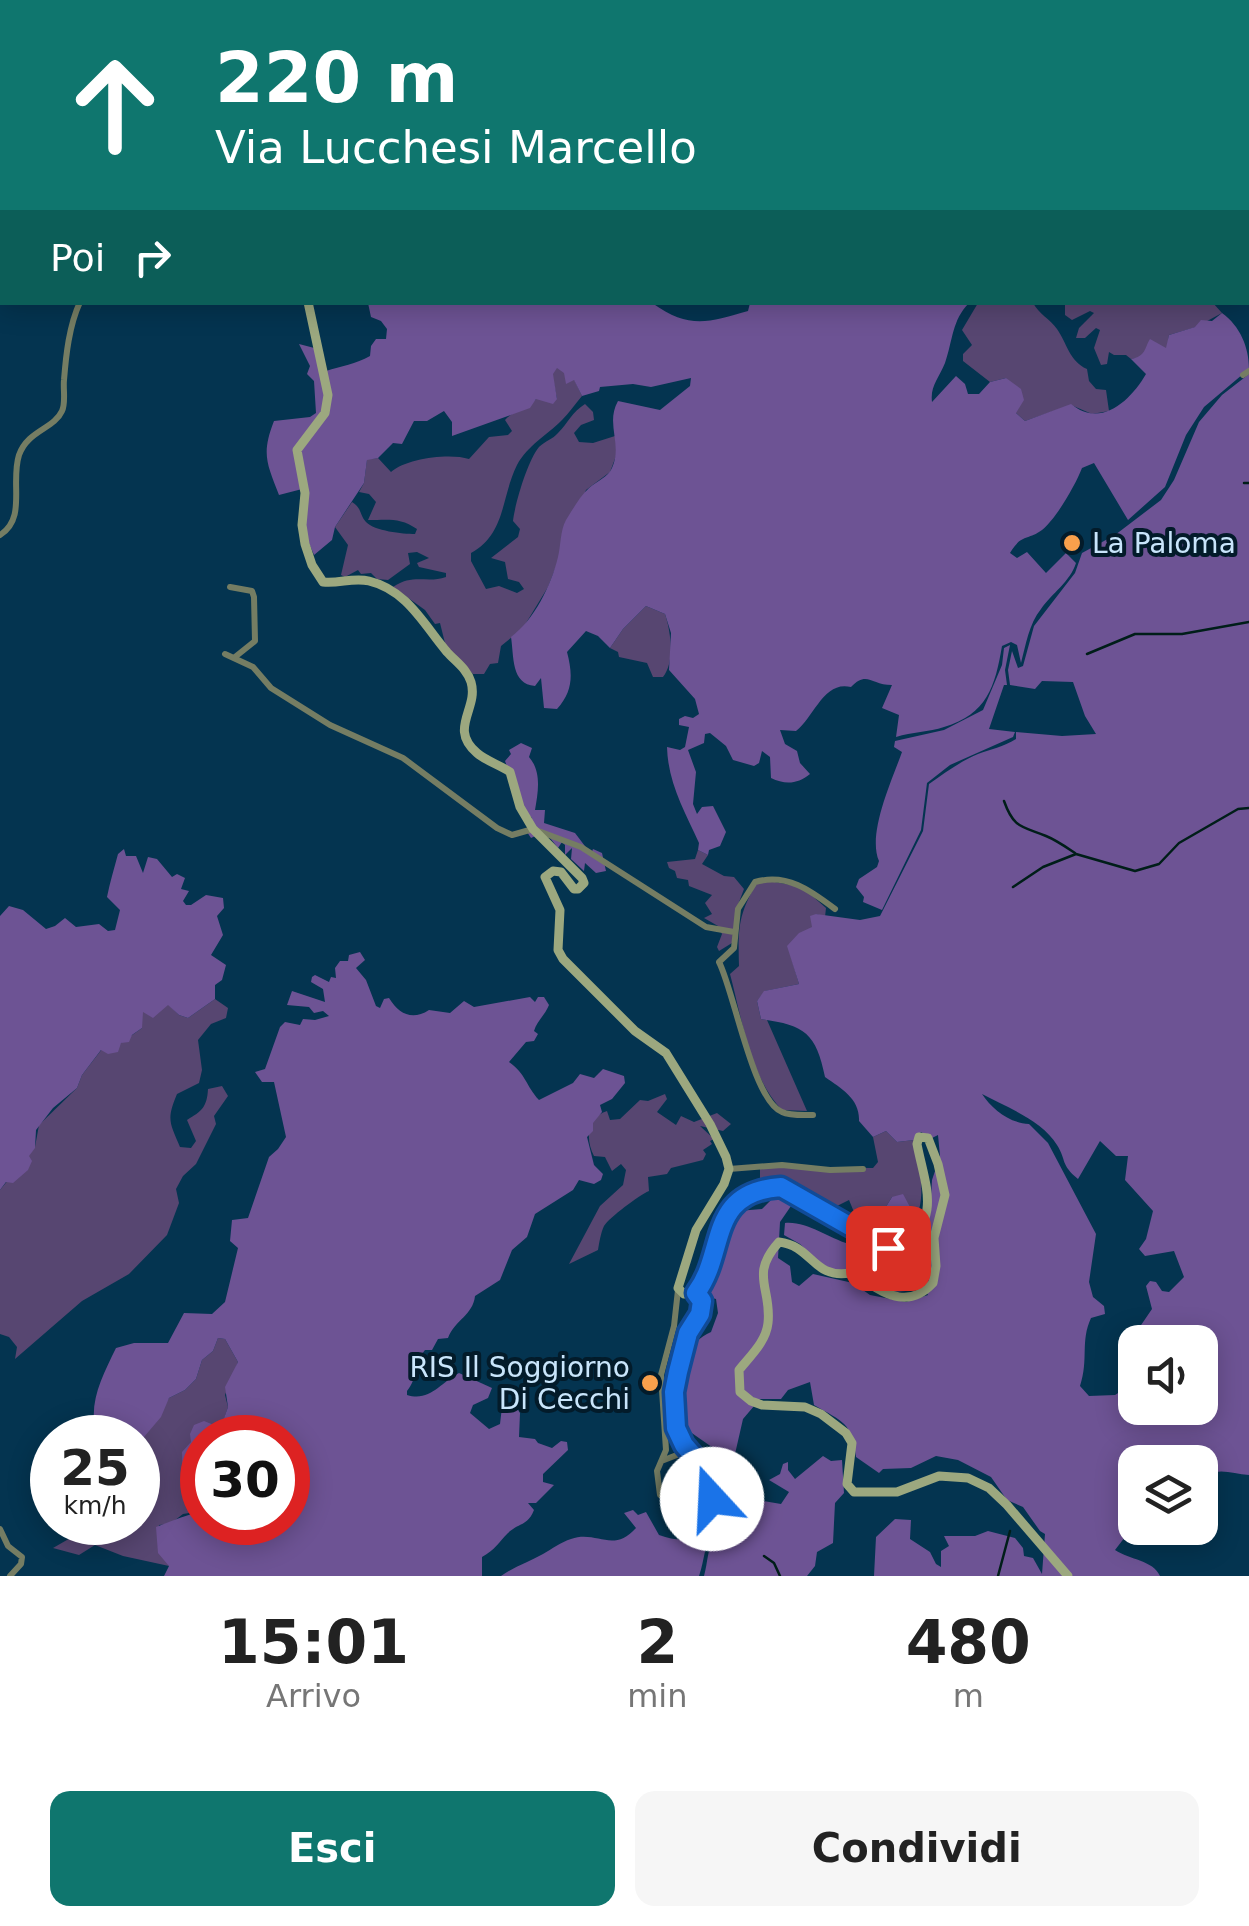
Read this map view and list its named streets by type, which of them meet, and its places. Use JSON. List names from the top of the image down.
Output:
{
  "places": ["La Paloma", "RIS Il Soggiorno Di Cecchi"],
  "page": {
    "turn": ["220 m", "Via Lucchesi Marcello"],
    "then": "Poi",
    "speed": "25 km/h",
    "limit": "30",
    "eta": [
      "15:01",
      "Arrivo",
      "2",
      "min",
      "480",
      "m"
    ],
    "buttons": ["Esci", "Condividi"]
  }
}
